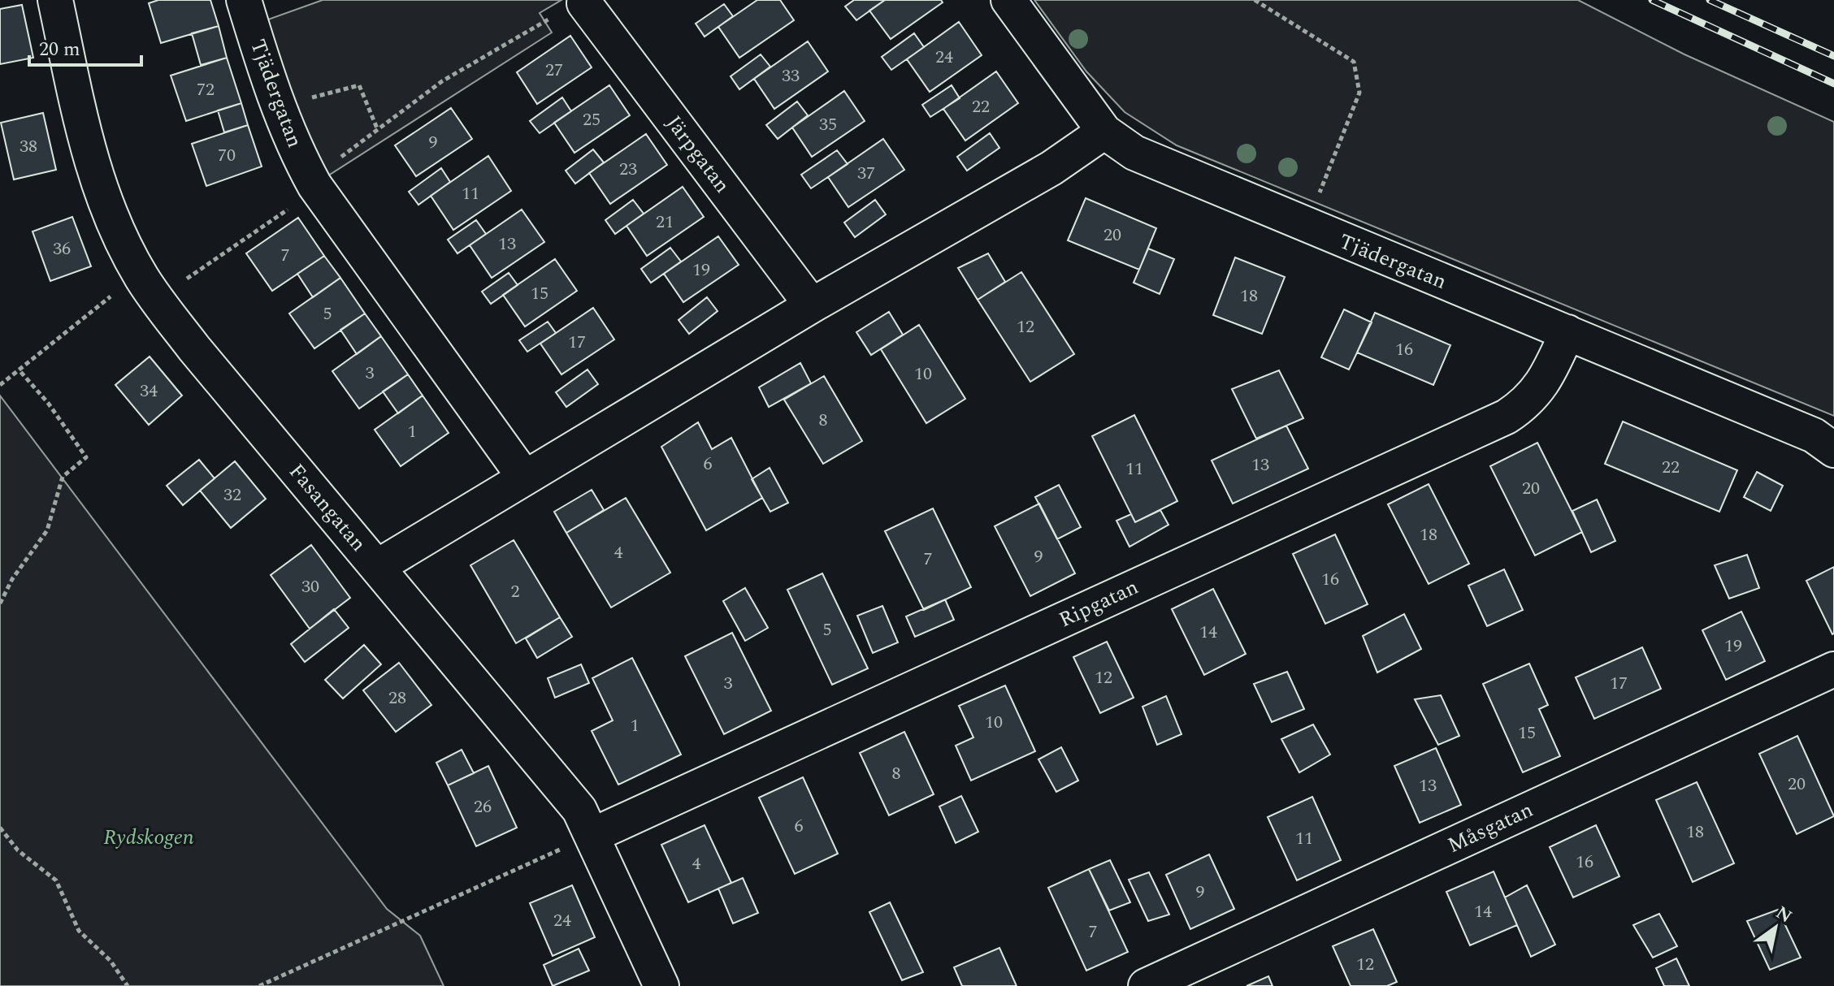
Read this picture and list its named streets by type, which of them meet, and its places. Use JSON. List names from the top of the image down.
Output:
{
  "streets": {
    "street": [
      "Tjädergatan",
      "Järpgatan",
      "Fasangatan",
      "Ripgatan",
      "Måsgatan"
    ]
  },
  "crossings": [
    ["Tjädergatan", "Ripgatan"],
    ["Fasangatan", "Ripgatan"]
  ],
  "parks": ["Rydskogen"],
  "house_numbers": [
    "24",
    "27",
    "33",
    "72",
    "22",
    "25",
    "35",
    "9",
    "38",
    "70",
    "23",
    "37",
    "11",
    "21",
    "20",
    "13",
    "36",
    "7",
    "19",
    "15",
    "18",
    "5",
    "12",
    "17",
    "16",
    "3",
    "10",
    "34",
    "8",
    "1",
    "6",
    "13",
    "22",
    "11",
    "20",
    "32",
    "18",
    "4",
    "9",
    "7",
    "16",
    "30",
    "2",
    "5",
    "14",
    "19",
    "12",
    "3",
    "17",
    "28",
    "10",
    "1",
    "15",
    "8",
    "20",
    "13",
    "26",
    "6",
    "18",
    "11",
    "16",
    "4",
    "9",
    "14",
    "24",
    "7",
    "12"
  ],
  "scale_bar": "20 m",
  "north": "top right"
}
